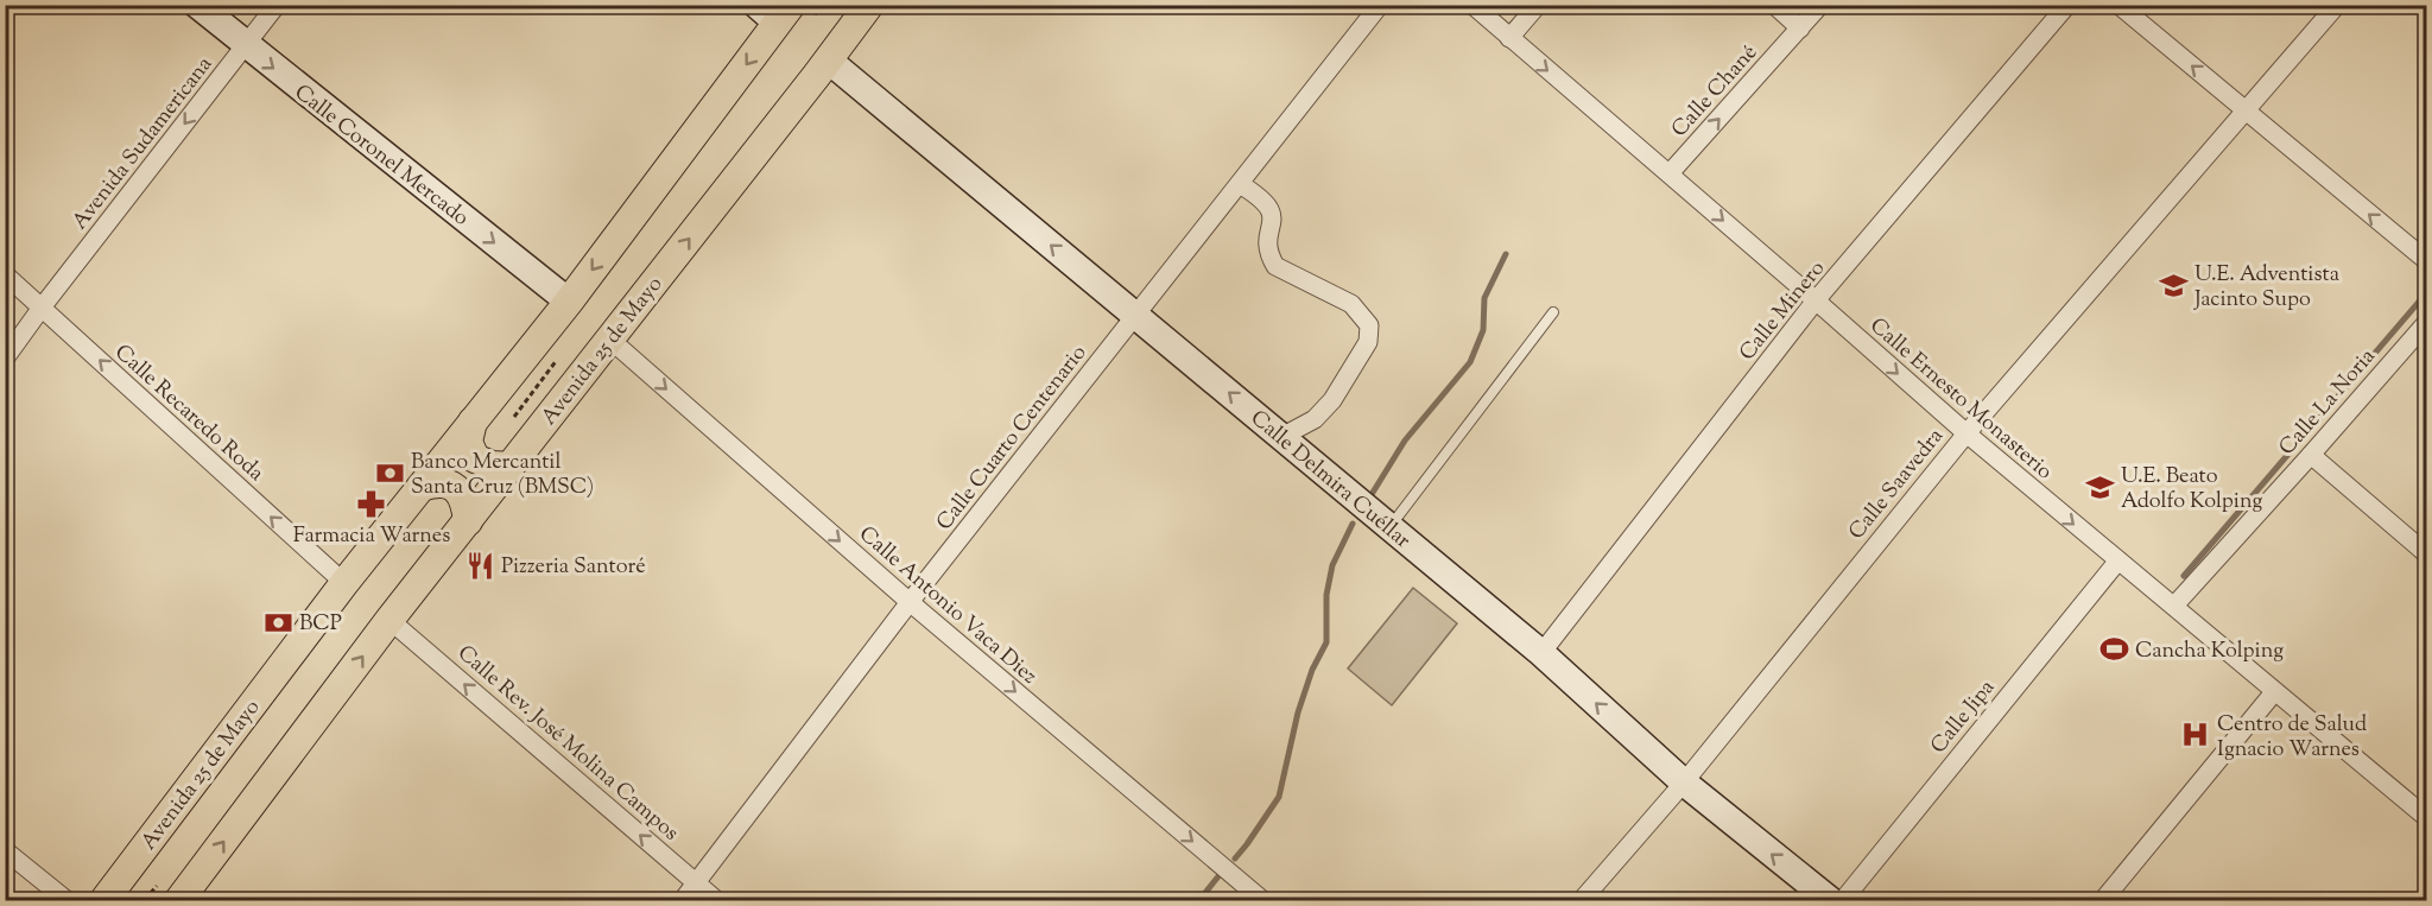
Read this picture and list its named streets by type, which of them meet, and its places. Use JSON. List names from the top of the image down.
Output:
{
  "streets": {
    "main road": ["Calle Coronel Mercado", "Avenida 25 de Mayo", "Calle Delmira Cuéllar"],
    "street": [
      "Calle Chané",
      "Avenida Sudamericana",
      "Calle Minero",
      "Calle Ernesto Monasterio",
      "Calle La Noria",
      "Calle Recaredo Roda",
      "Calle Cuarto Centenario",
      "Calle Saavedra",
      "Calle Antonio Vaca Diez",
      "Calle Jipa",
      "Calle Rev. José Molina Campos"
    ]
  },
  "crossings": [
    ["Calle Chané", "Calle Ernesto Monasterio"],
    ["Avenida Sudamericana", "Calle Coronel Mercado"],
    ["Avenida Sudamericana", "Calle Recaredo Roda"],
    ["Calle Coronel Mercado", "Avenida 25 de Mayo"],
    ["Calle Minero", "Calle Ernesto Monasterio"],
    ["Calle Minero", "Calle Delmira Cuéllar"],
    ["Avenida 25 de Mayo", "Calle Recaredo Roda"],
    ["Avenida 25 de Mayo", "Calle Delmira Cuéllar"],
    ["Avenida 25 de Mayo", "Calle Antonio Vaca Diez"],
    ["Avenida 25 de Mayo", "Calle Rev. José Molina Campos"],
    ["Calle Ernesto Monasterio", "Calle La Noria"],
    ["Calle Ernesto Monasterio", "Calle Saavedra"],
    ["Calle Ernesto Monasterio", "Calle Jipa"],
    ["Calle Cuarto Centenario", "Calle Delmira Cuéllar"],
    ["Calle Cuarto Centenario", "Calle Antonio Vaca Diez"],
    ["Calle Cuarto Centenario", "Calle Rev. José Molina Campos"],
    ["Calle Delmira Cuéllar", "Calle Saavedra"]
  ],
  "one_way": [
    "Calle Chané",
    "Avenida Sudamericana",
    "Calle Coronel Mercado",
    "Calle Ernesto Monasterio",
    "Calle Recaredo Roda",
    "Calle Delmira Cuéllar",
    "Calle Antonio Vaca Diez",
    "Calle Rev. José Molina Campos"
  ],
  "places": {
    "school or university": ["U.E. Adventista Jacinto Supo", "U.E. Beato Adolfo Kolping"],
    "bank": ["Banco Mercantil Santa Cruz (BMSC)", "BCP"],
    "pharmacy": ["Farmacia Warnes"],
    "restaurant": ["Pizzeria Santoré"],
    "sports": ["Cancha Kolping"],
    "hospital": ["Centro de Salud Ignacio Warnes"]
  }
}
